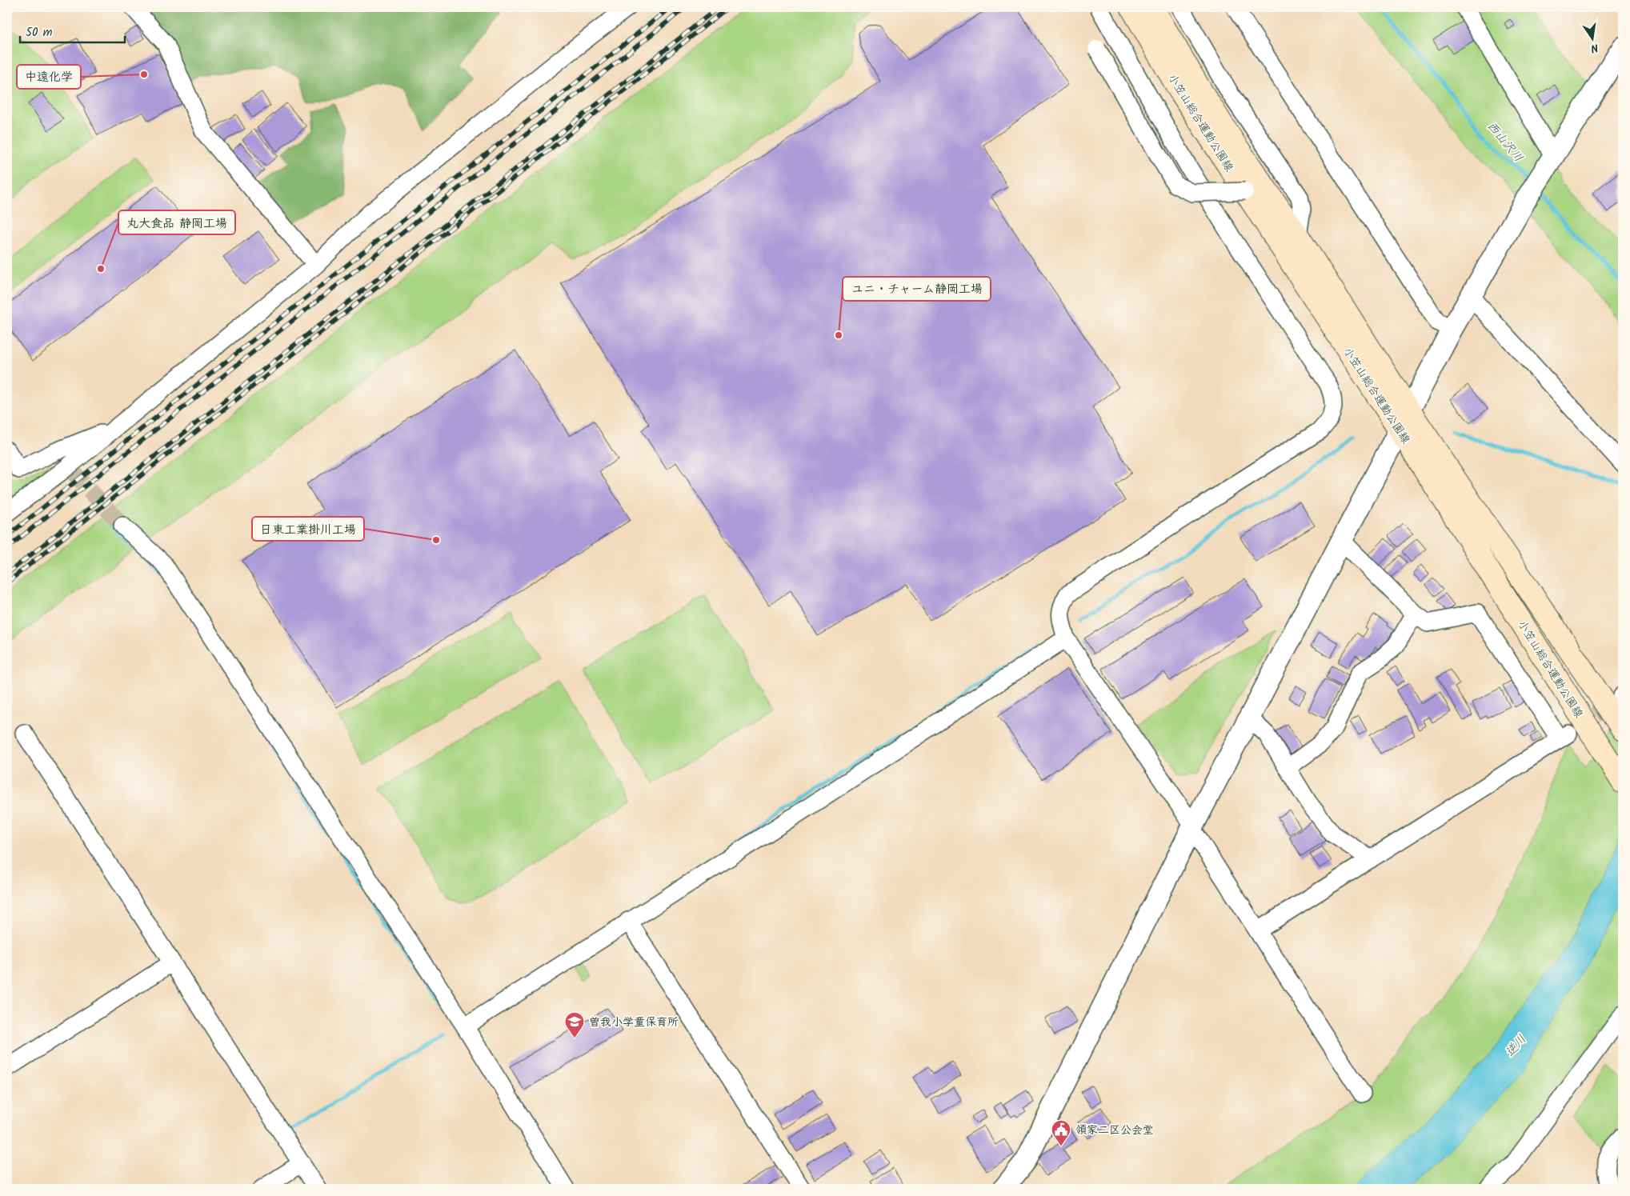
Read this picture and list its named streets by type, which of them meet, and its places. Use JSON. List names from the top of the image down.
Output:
{
  "streets": {
    "main road": ["小笠山総合運動公園線"]
  },
  "water": ["西山沢川", "逆川"],
  "places": {
    "other": [
      "中遠化学",
      "丸大食品 静岡工場",
      "ユニ・チャーム静岡工場",
      "日東工業掛川工場"
    ],
    "school or university": ["曽我小学童保育所"],
    "public building": ["領家二区公会堂"]
  },
  "scale_bar": "50 m",
  "north": "bottom"
}
